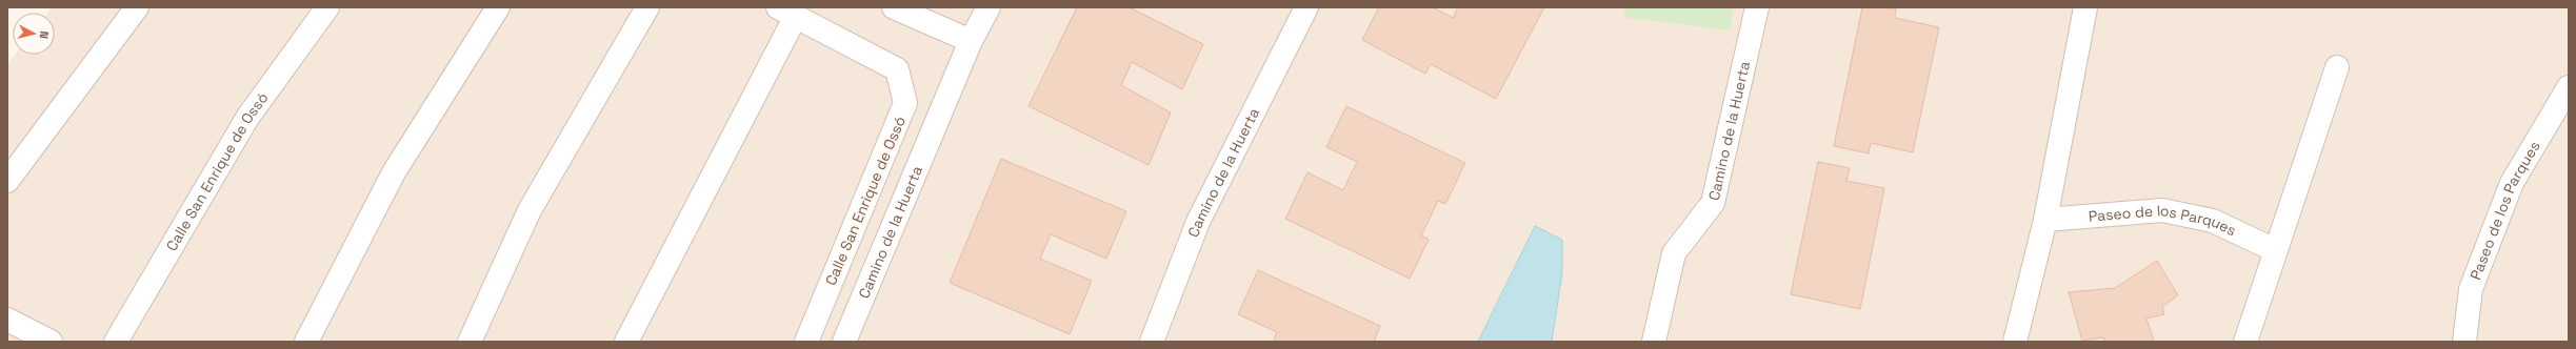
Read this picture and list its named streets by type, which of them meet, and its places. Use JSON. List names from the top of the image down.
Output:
{
  "streets": {
    "street": ["Camino de la Huerta", "Calle San Enrique de Ossó", "Paseo de los Parques"]
  },
  "north": "right"
}
